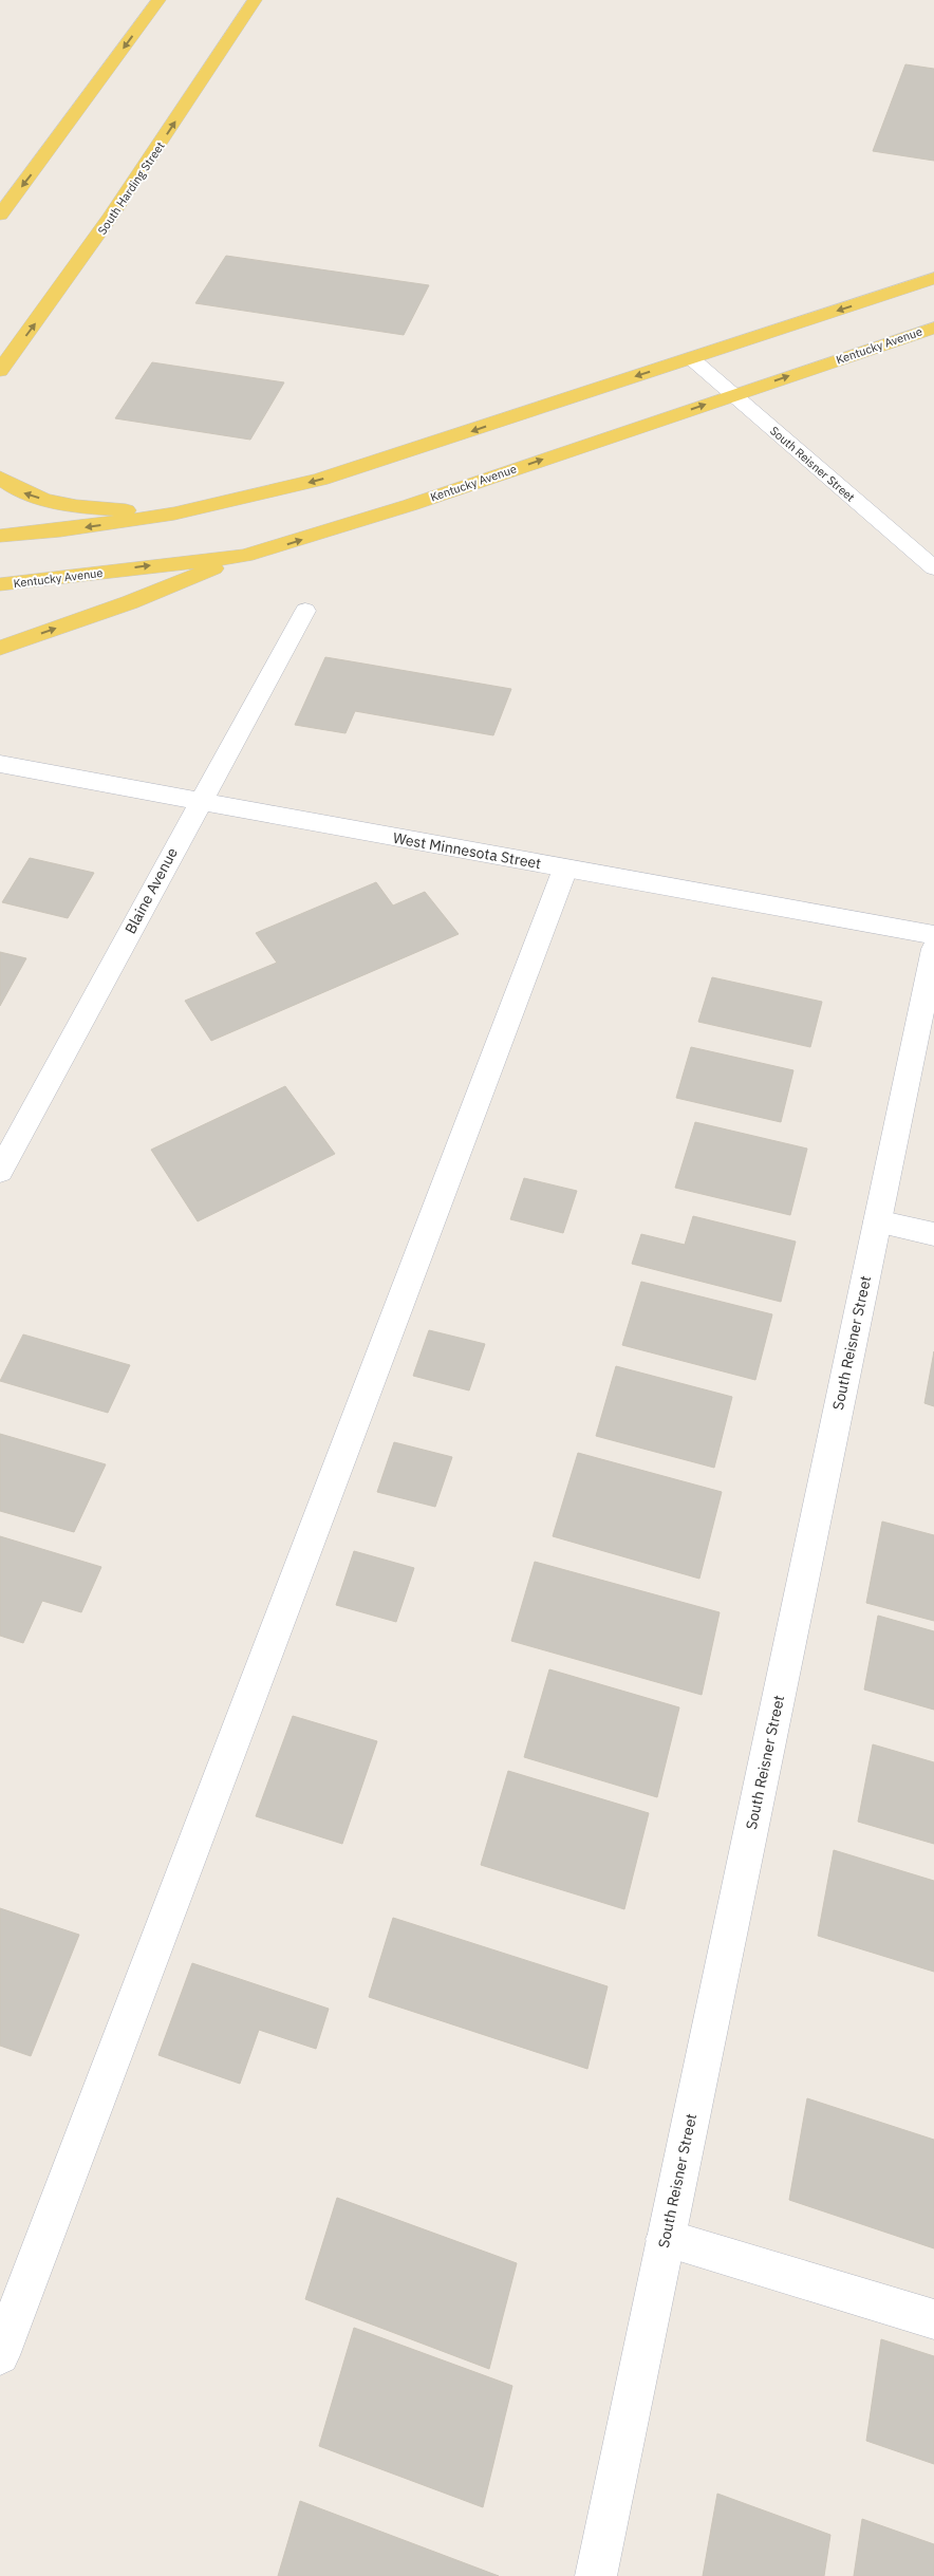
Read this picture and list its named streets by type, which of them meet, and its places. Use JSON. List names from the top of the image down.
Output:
{
  "streets": {
    "main road": ["South Harding Street", "Kentucky Avenue"],
    "street": ["South Reisner Street", "West Minnesota Street", "Blaine Avenue"]
  },
  "crossings": [
    ["Kentucky Avenue", "South Reisner Street"],
    ["West Minnesota Street", "Blaine Avenue"]
  ]
}
